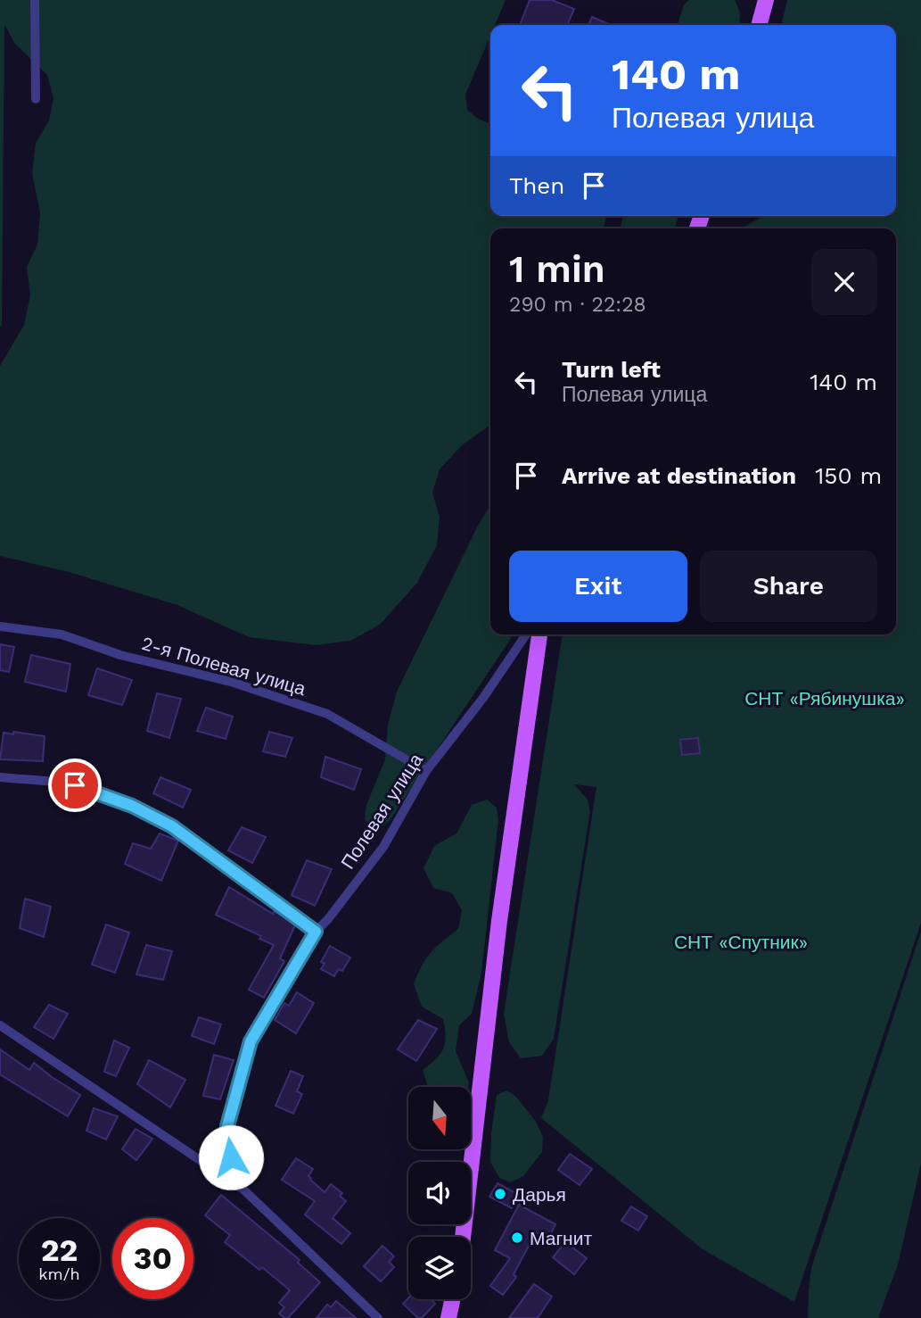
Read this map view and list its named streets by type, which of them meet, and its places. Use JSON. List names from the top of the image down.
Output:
{
  "streets": {
    "street": ["2-я Полевая улица", "Полевая улица"]
  },
  "crossings": [
    ["2-я Полевая улица", "Полевая улица"]
  ],
  "parks": ["СНТ «Рябинушка»", "СНТ «Спутник»"],
  "places": ["Дарья", "Магнит"],
  "north": "bottom",
  "page": {
    "turn": ["140 m", "Полевая улица"],
    "then": "Then",
    "heading": ["1 min", "290 m · 22:28"],
    "list": [
      {
        "name": "Turn left",
        "note": "Полевая улица",
        "value": "140 m"
      },
      {
        "name": "Arrive at destination",
        "value": "150 m"
      }
    ],
    "buttons": ["Exit", "Share"],
    "speed": "22 km/h",
    "limit": "30"
  }
}
